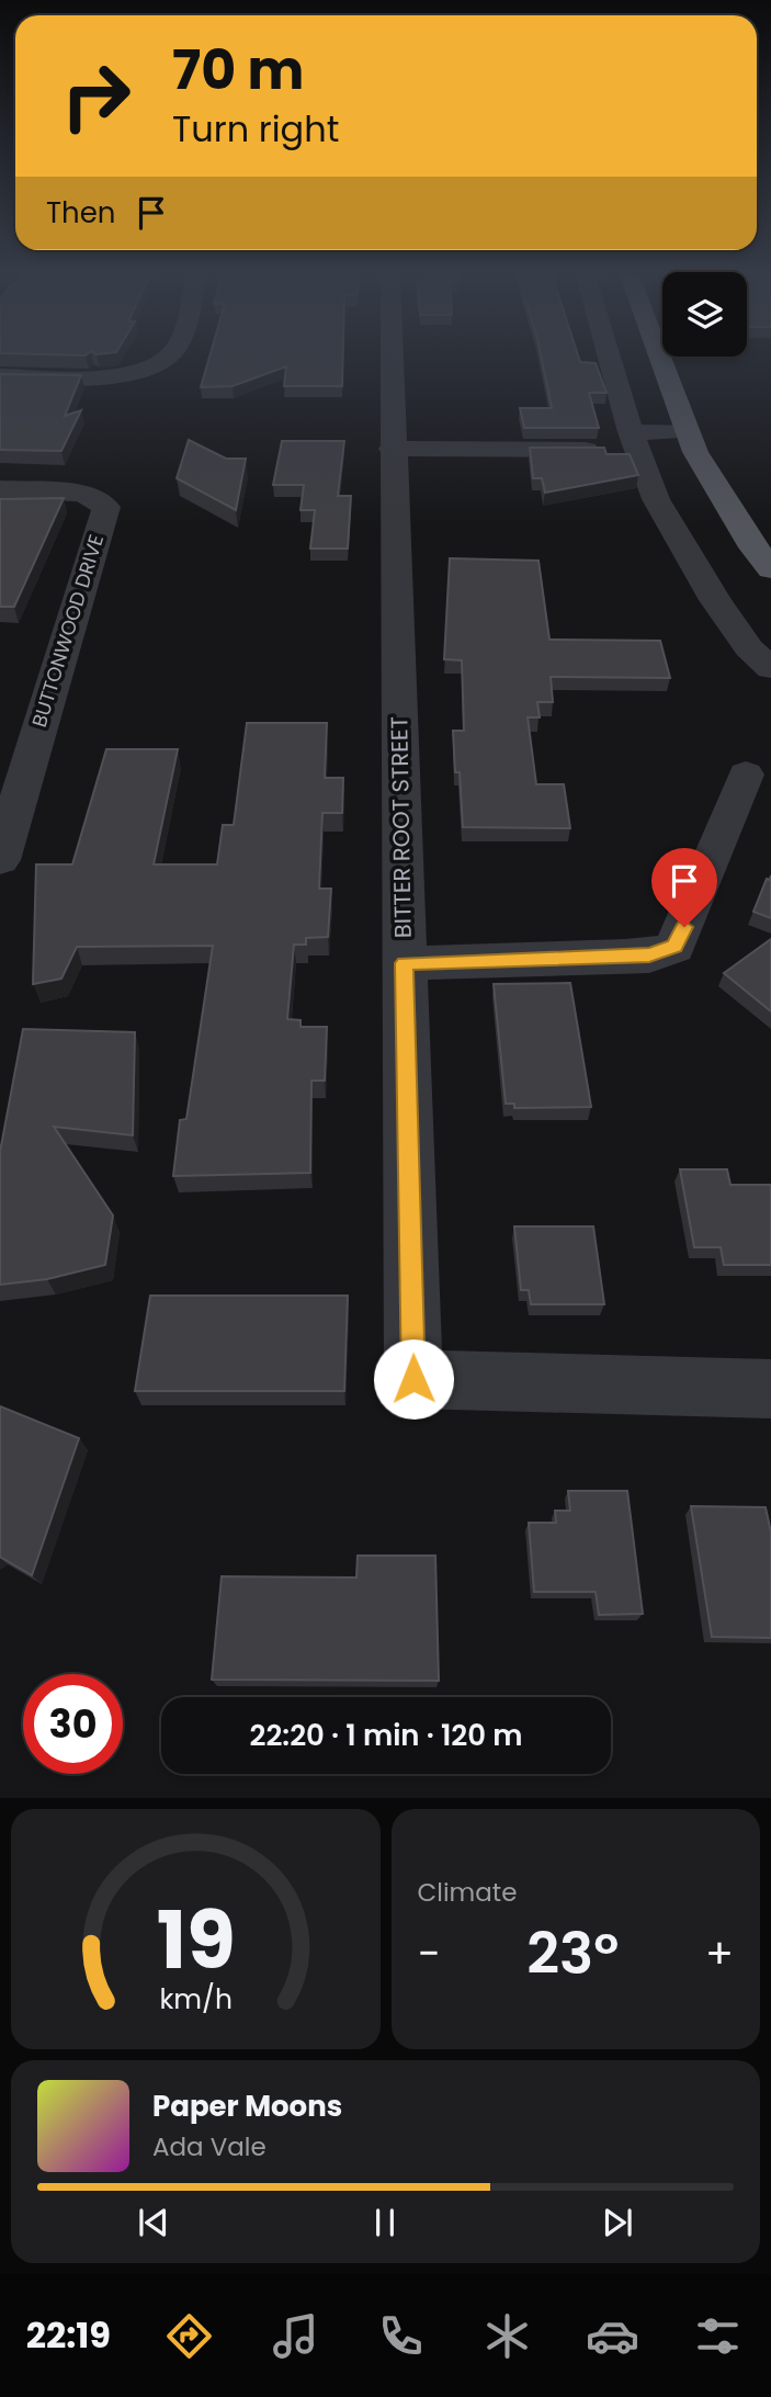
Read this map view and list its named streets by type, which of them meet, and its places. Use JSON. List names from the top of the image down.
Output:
{
  "streets": {
    "street": ["BUTTONWOOD DRIVE", "BITTER ROOT STREET"]
  },
  "page": {
    "turn": ["70 m", "Turn right"],
    "then": "Then",
    "limit": "30",
    "trip": "22:20 · 1 min · 120 m",
    "tile": "Climate",
    "heat": ["−", "23°", "+"],
    "song": ["Paper Moons", "Ada Vale"],
    "tabs": "22:19",
    "gauge": ["19", "km/h"]
  }
}
